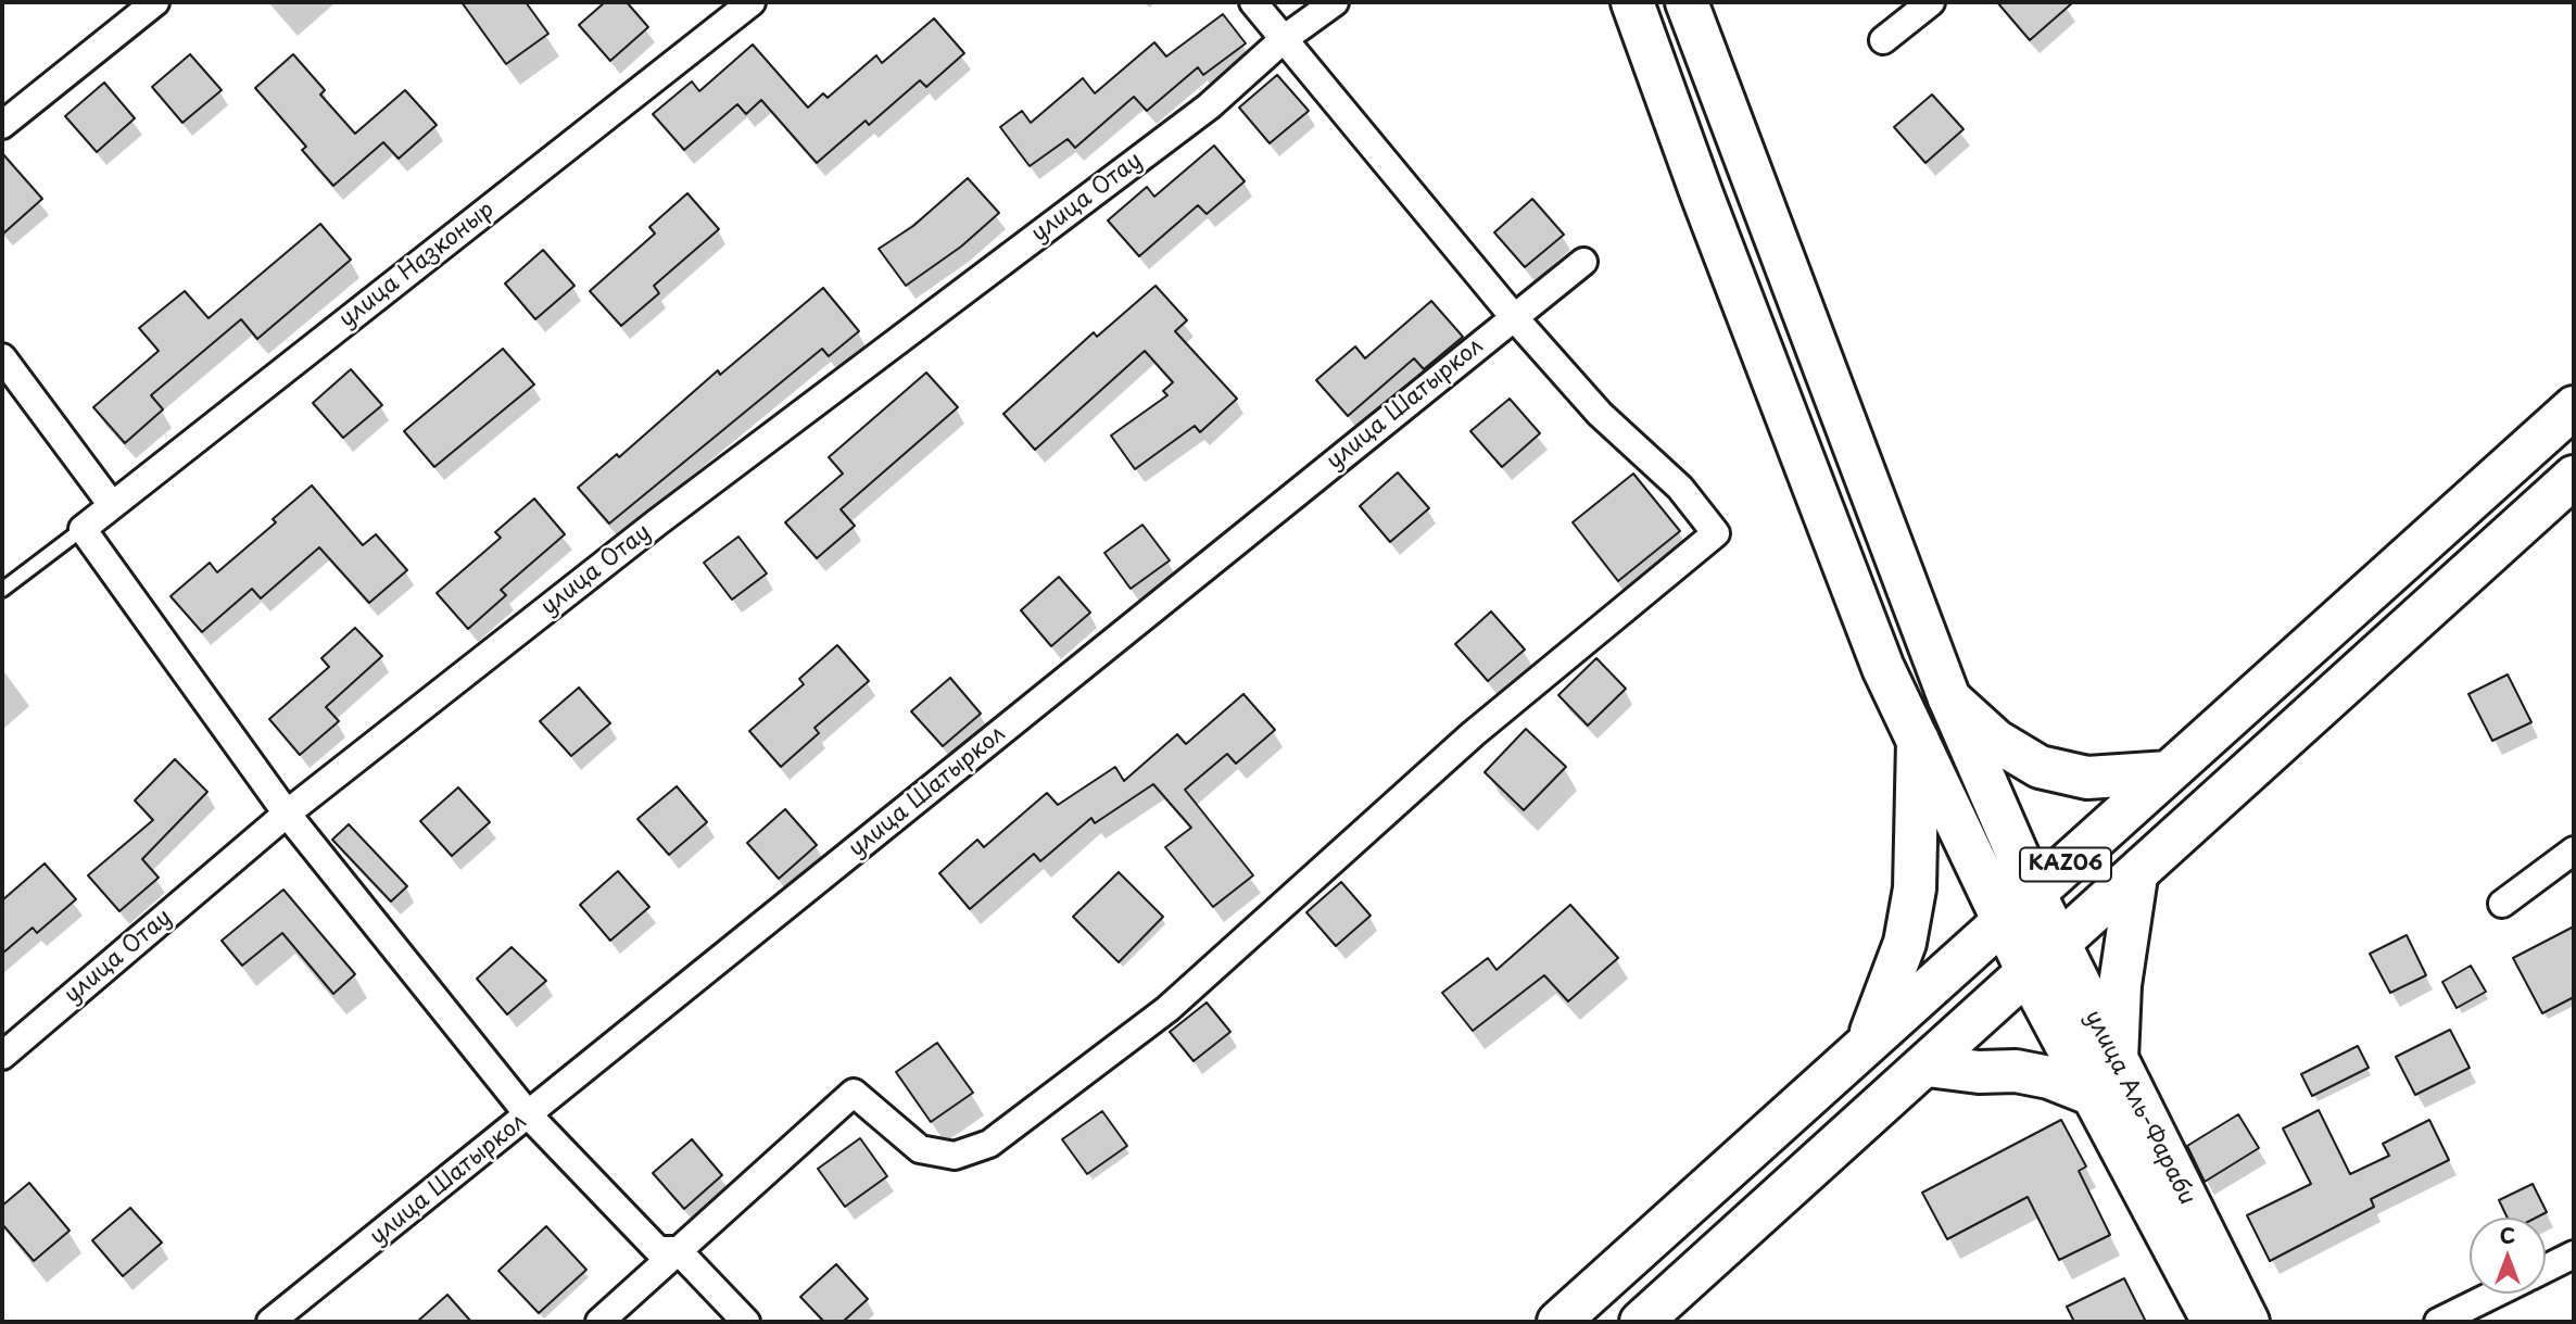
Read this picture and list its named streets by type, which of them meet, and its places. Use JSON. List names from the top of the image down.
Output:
{
  "streets": {
    "main road": ["KАZ06", "улица Аль-Фараби"],
    "street": ["улица Отау", "улица Назконыр", "улица Шатыркол"]
  },
  "crossings": [
    ["KАZ06", "улица Аль-Фараби"]
  ],
  "north": "top"
}
